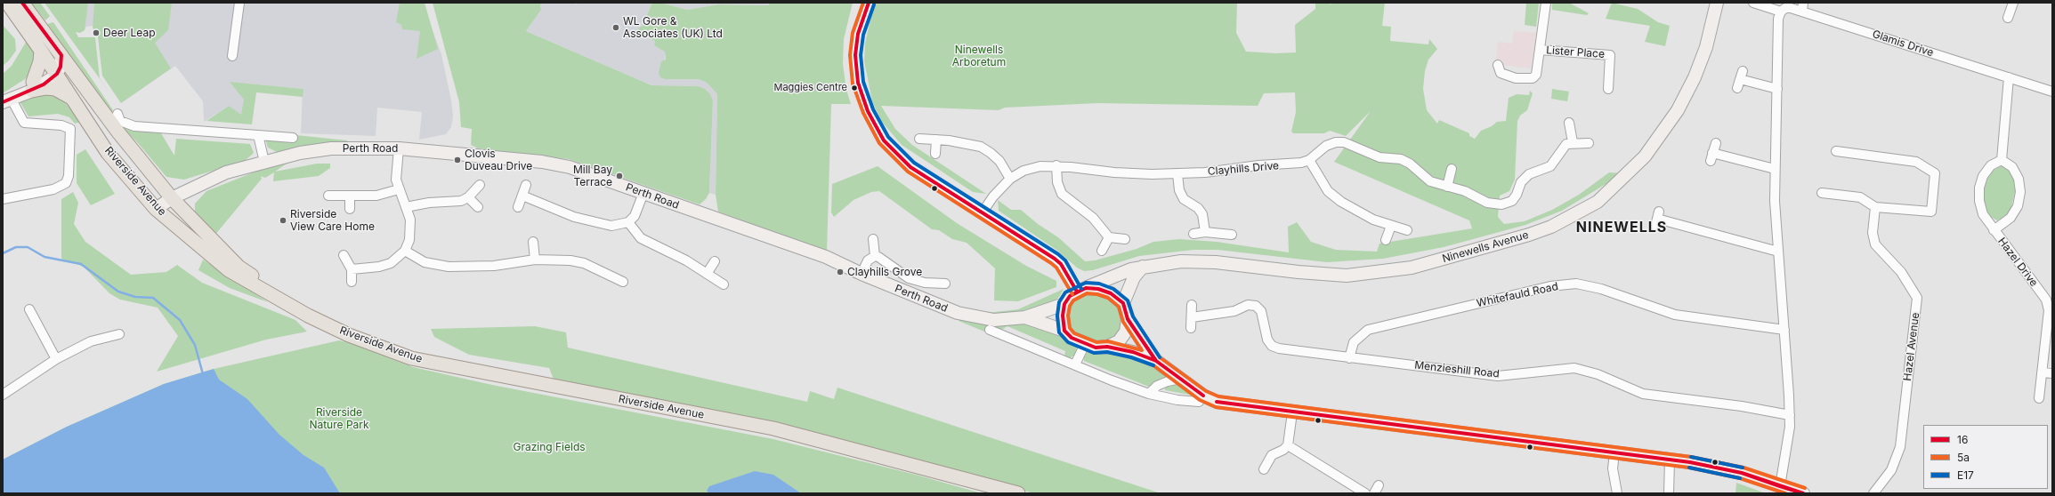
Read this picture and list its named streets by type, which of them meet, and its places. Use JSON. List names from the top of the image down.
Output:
{
  "streets": {
    "main road": ["Riverside Avenue"],
    "street": [
      "Glamis Drive",
      "Lister Place",
      "Perth Road",
      "Clayhills Drive",
      "Ninewells Avenue",
      "Hazel Drive",
      "Whitefauld Road",
      "Hazel Avenue",
      "Menzieshill Road"
    ]
  },
  "crossings": [
    ["Perth Road", "Riverside Avenue"],
    ["Perth Road", "Ninewells Avenue"],
    ["Whitefauld Road", "Menzieshill Road"]
  ],
  "districts": ["NINEWELLS"],
  "parks": ["Ninewells Arboretum", "Riverside Nature Park", "Grazing Fields"],
  "places": [
    "WL Gore & Associates (UK) Ltd",
    "Deer Leap",
    "Maggies Centre",
    "Clovis Duveau Drive",
    "Mill Bay Terrace",
    "Riverside View Care Home",
    "Clayhills Grove"
  ],
  "lines": ["transit line 16", "transit line 5a", "transit line E17"],
  "legend": ["16", "5a", "E17"]
}
